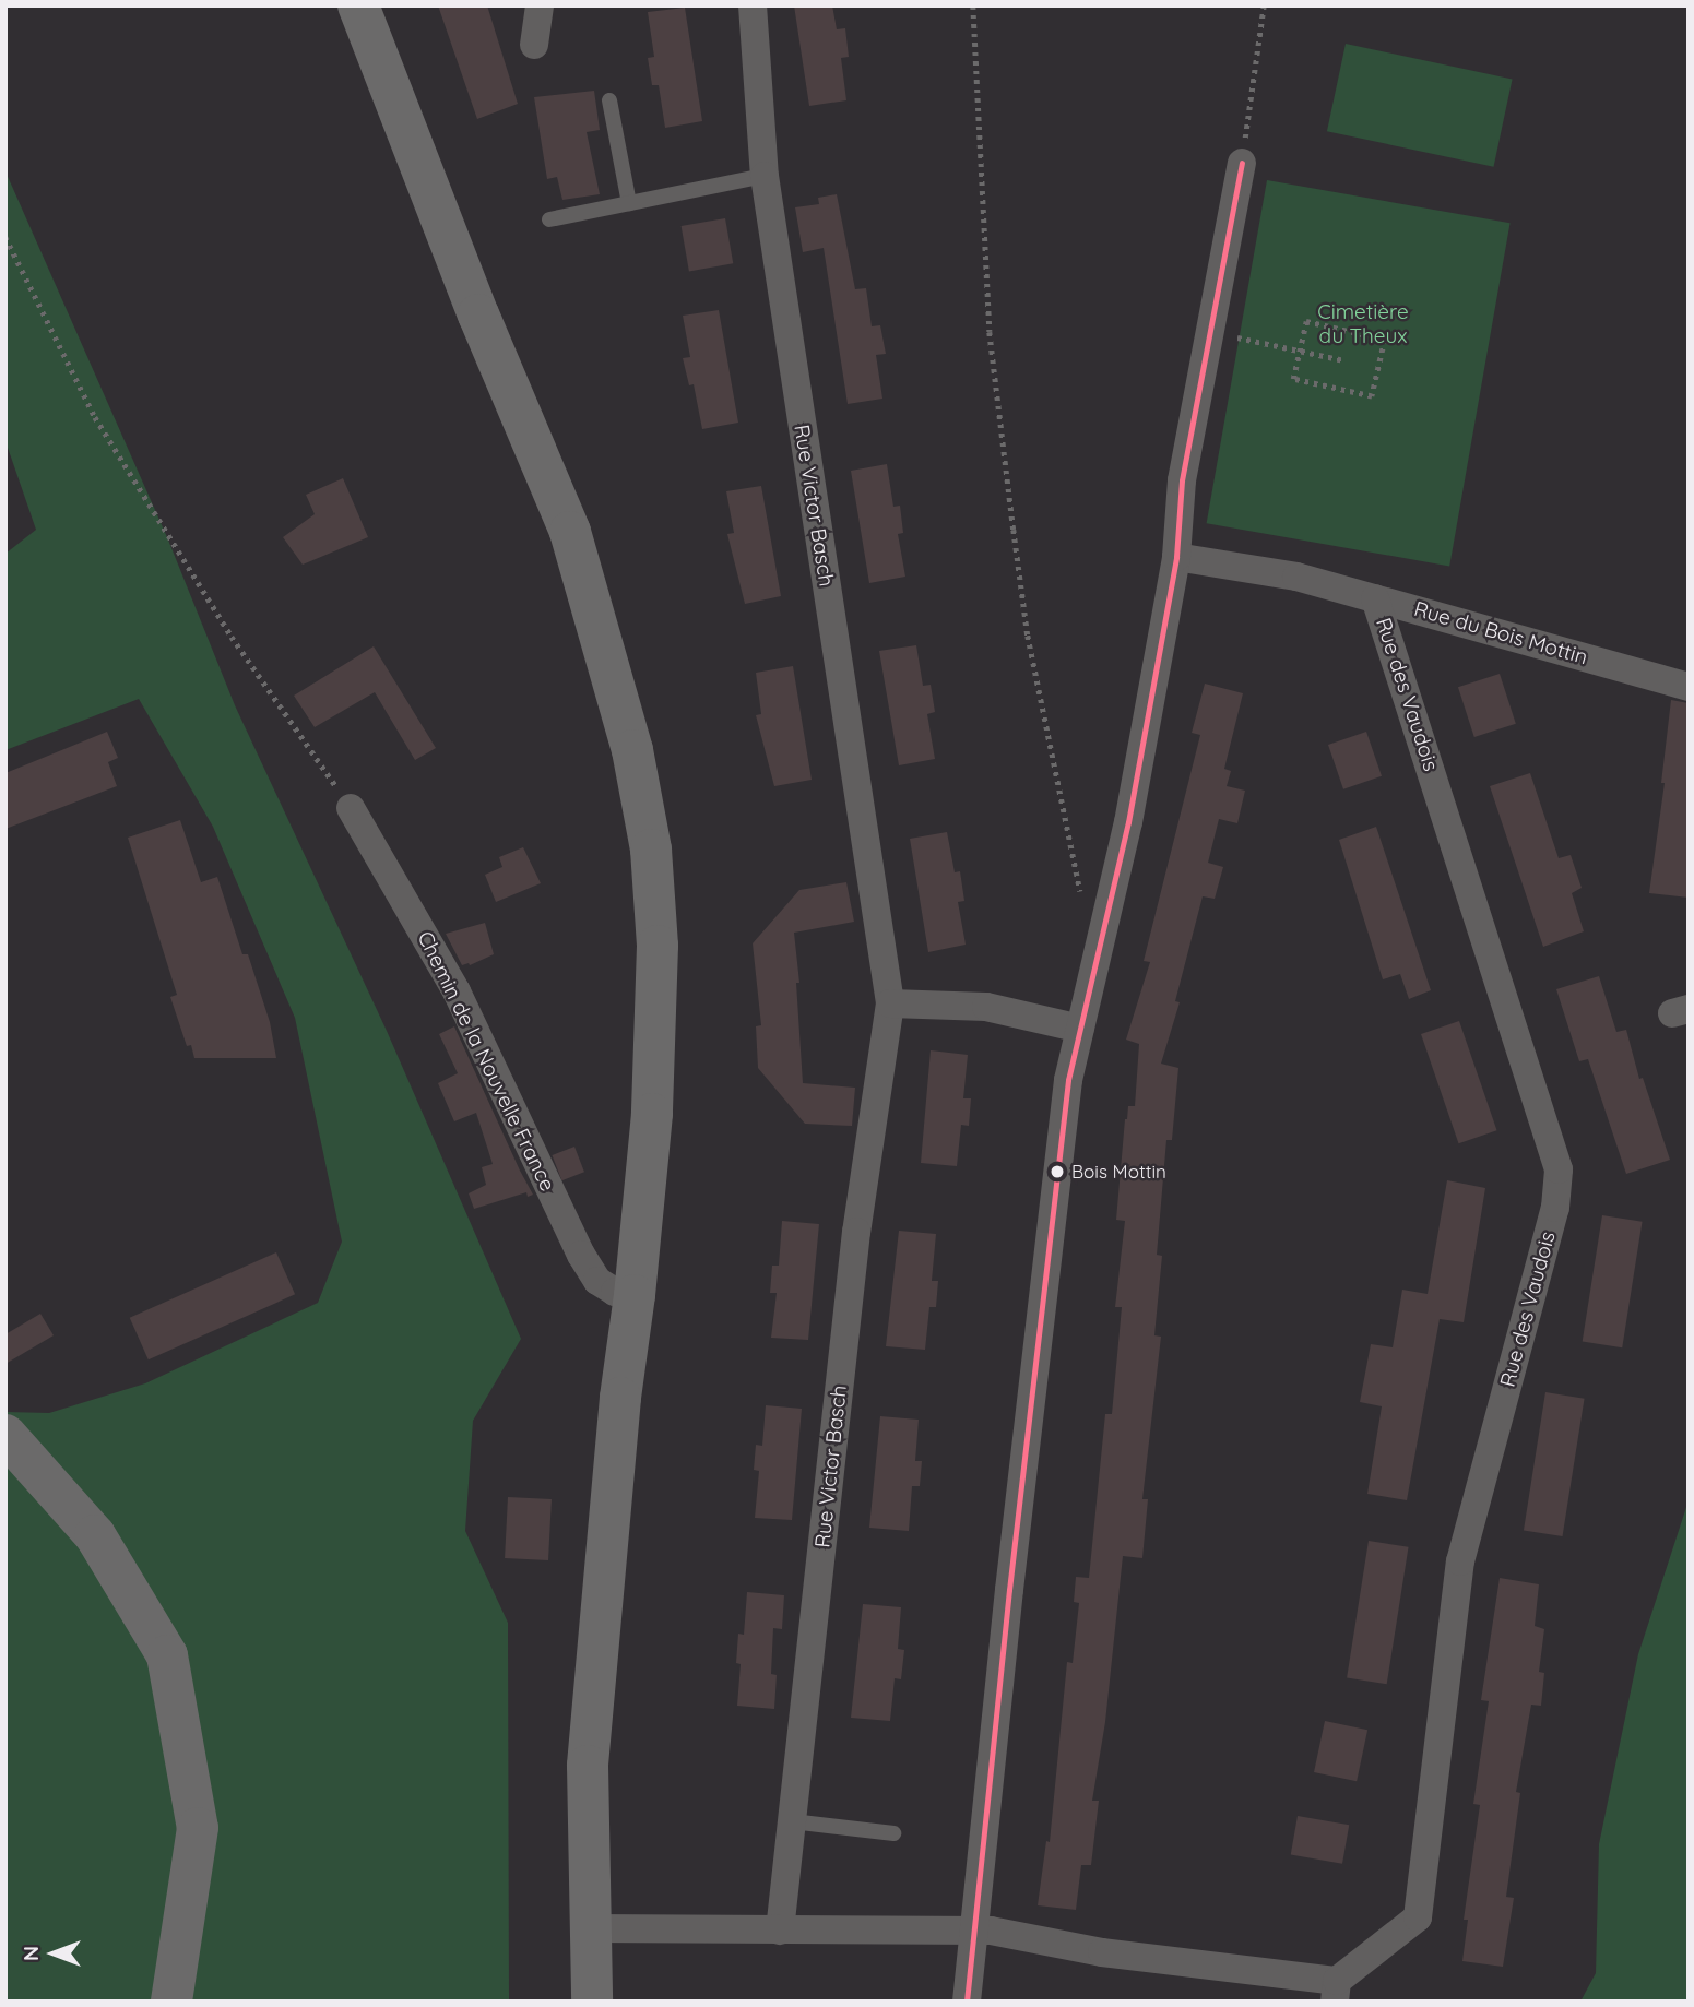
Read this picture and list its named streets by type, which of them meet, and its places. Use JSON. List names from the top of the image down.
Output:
{
  "streets": {
    "street": [
      "Rue Victor Basch",
      "Rue du Bois Mottin",
      "Rue des Vaudois",
      "Chemin de la Nouvelle France"
    ]
  },
  "crossings": [
    ["Rue du Bois Mottin", "Rue des Vaudois"]
  ],
  "parks": ["Cimetière du Theux"],
  "places": ["Bois Mottin"],
  "north": "left"
}
